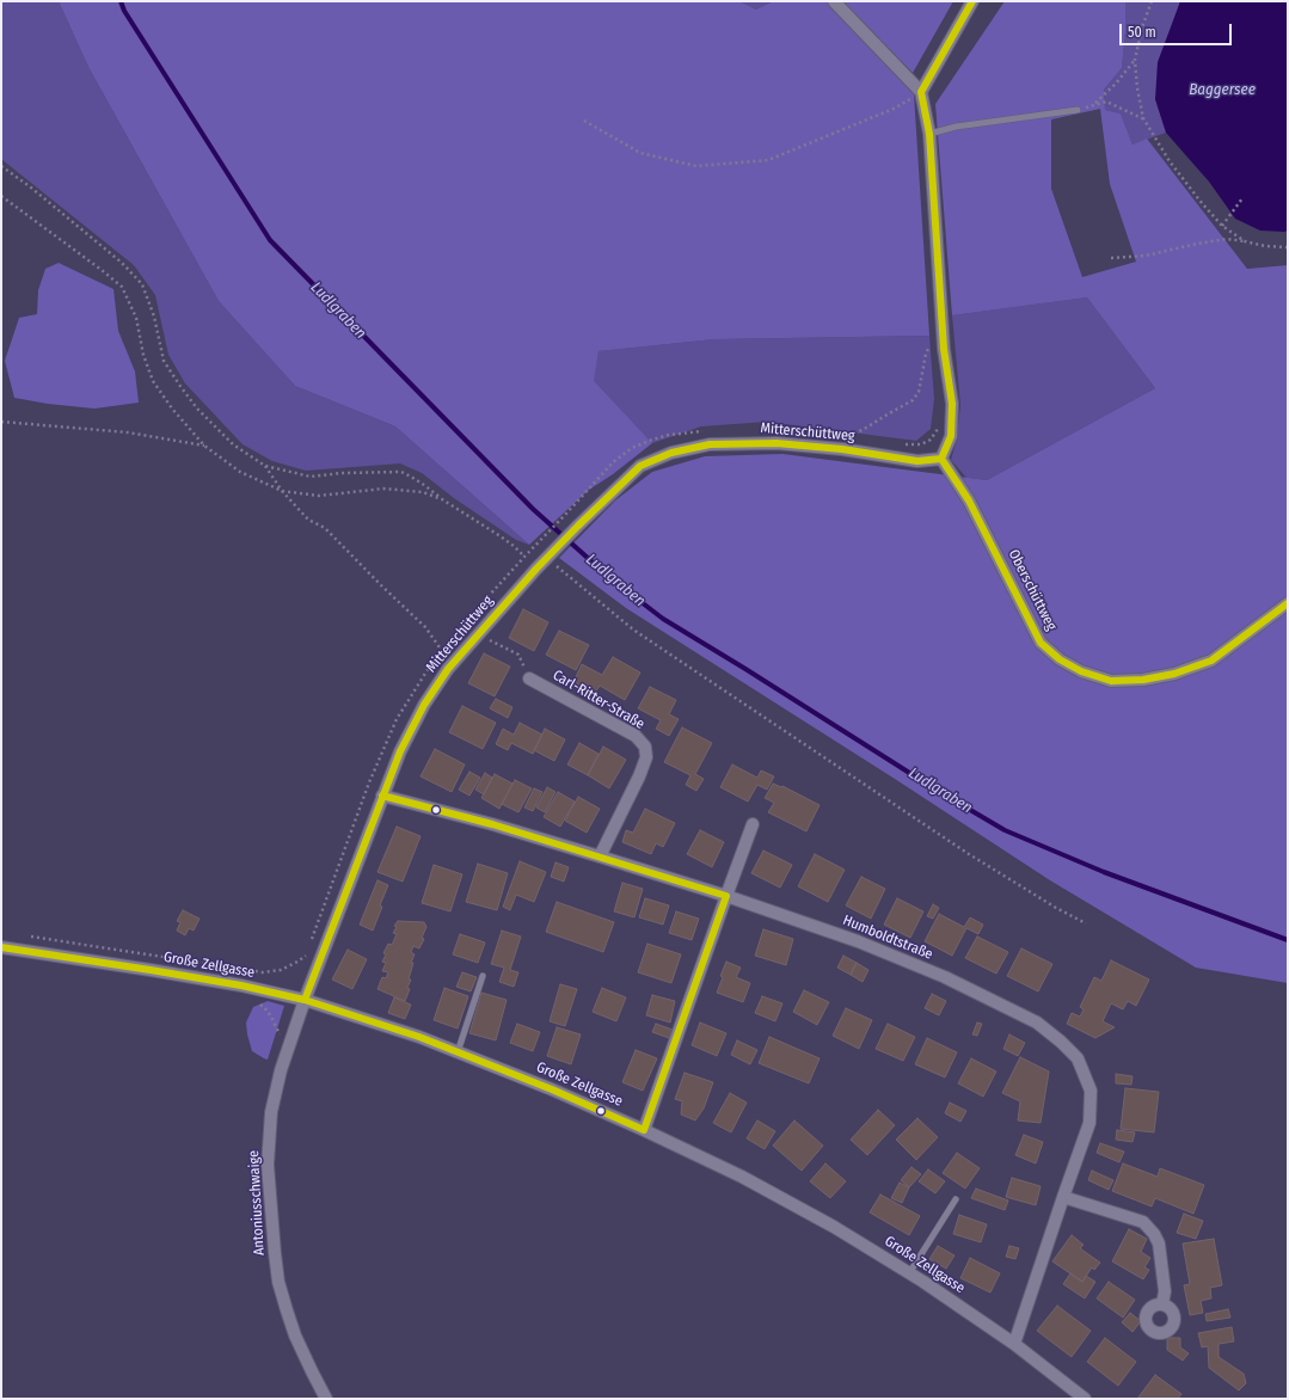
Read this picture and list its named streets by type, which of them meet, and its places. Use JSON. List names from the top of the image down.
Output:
{
  "streets": {
    "street": [
      "Mitterschüttweg",
      "Oberschüttweg",
      "Carl-Ritter-Straße",
      "Humboldtstraße",
      "Große Zellgasse",
      "Antoniusschwaige"
    ]
  },
  "crossings": [
    ["Mitterschüttweg", "Oberschüttweg"],
    ["Mitterschüttweg", "Humboldtstraße"],
    ["Mitterschüttweg", "Große Zellgasse"],
    ["Mitterschüttweg", "Antoniusschwaige"],
    ["Carl-Ritter-Straße", "Humboldtstraße"],
    ["Humboldtstraße", "Große Zellgasse"],
    ["Große Zellgasse", "Antoniusschwaige"]
  ],
  "water": ["Baggersee", "Ludlgraben"],
  "scale_bar": "50 m"
}
